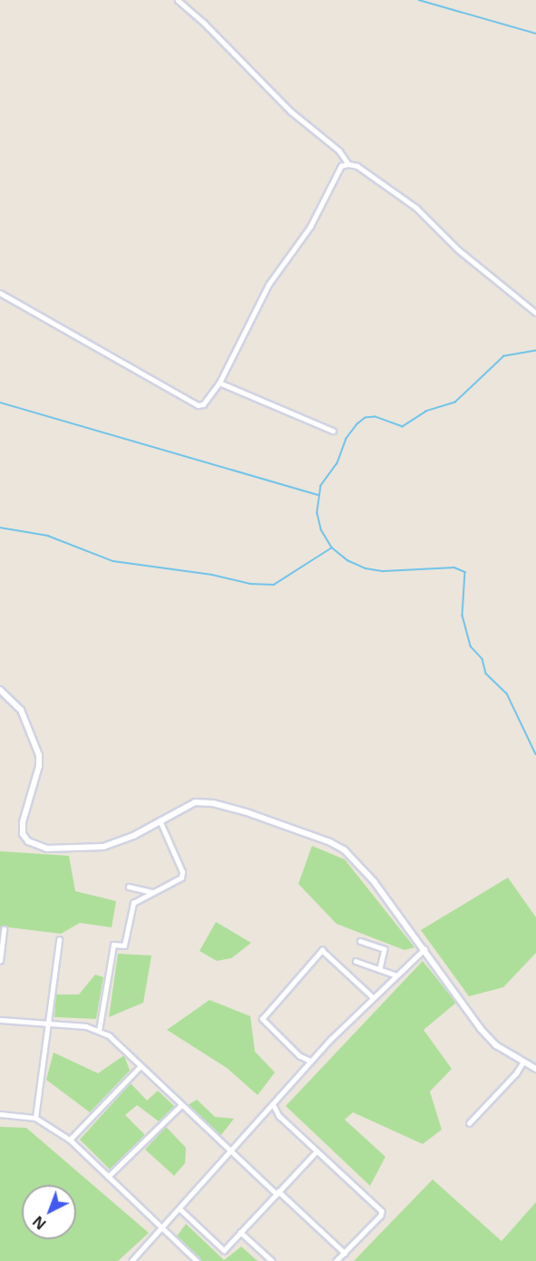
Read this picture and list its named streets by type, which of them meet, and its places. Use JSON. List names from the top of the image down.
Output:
{
  "north": "bottom left"
}
